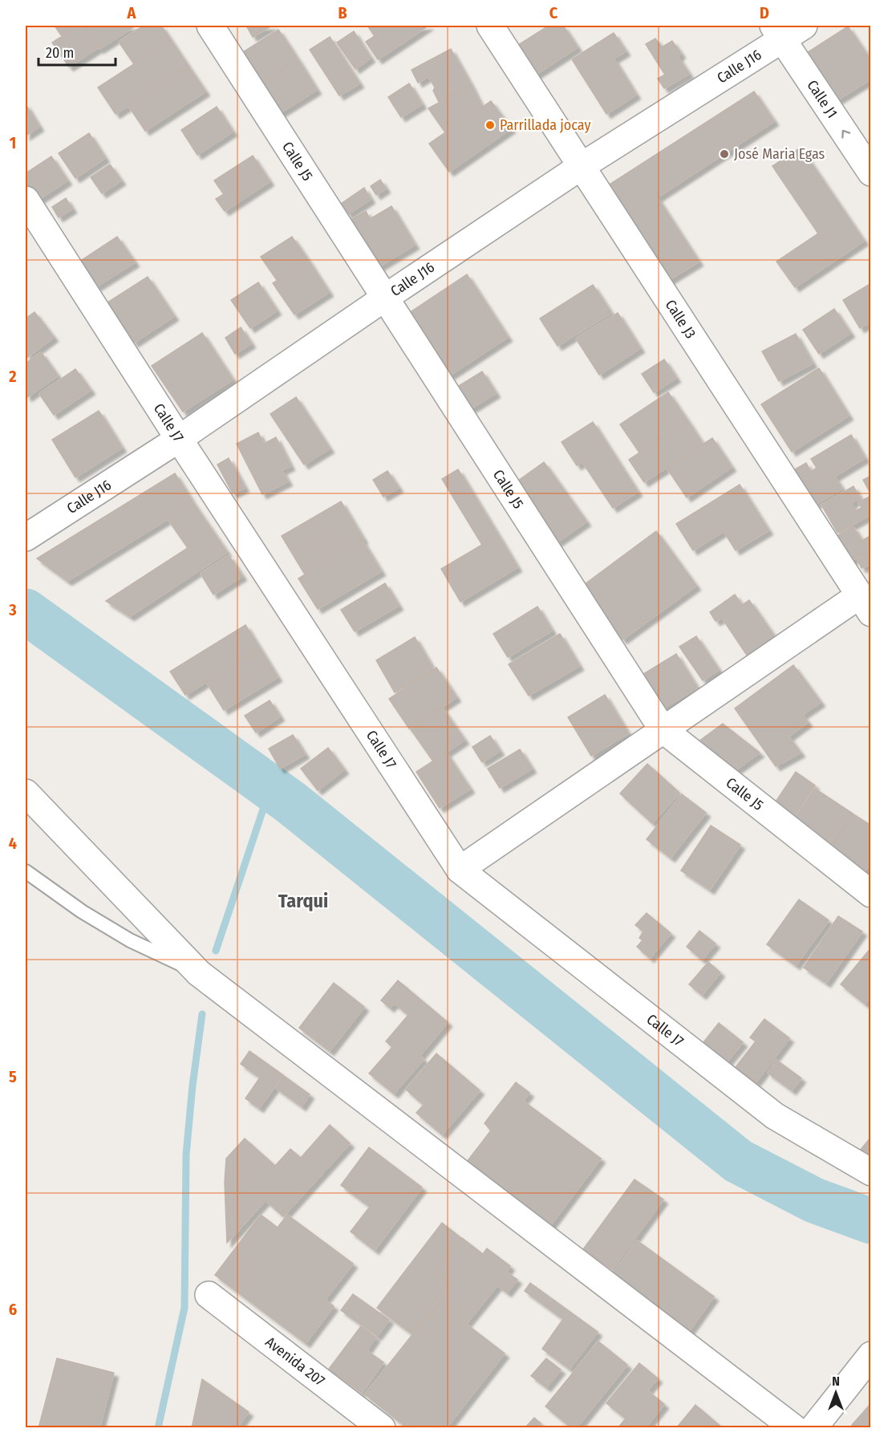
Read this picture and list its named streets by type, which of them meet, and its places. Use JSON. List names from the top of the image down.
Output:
{
  "streets": {
    "street": [
      "Calle J16",
      "Calle J1",
      "Calle J5",
      "Calle J3",
      "Calle J7",
      "Avenida 207"
    ]
  },
  "crossings": [
    ["Calle J16", "Calle J1"],
    ["Calle J16", "Calle J5"],
    ["Calle J16", "Calle J3"],
    ["Calle J16", "Calle J7"]
  ],
  "one_way": ["Calle J1"],
  "districts": ["Tarqui"],
  "places": ["Parrillada jocay", "José Maria Egas"],
  "scale_bar": "20 m",
  "north": "top",
  "grid": {
    "columns": [
      "A",
      "B",
      "C",
      "D"
    ],
    "rows": [
      "1",
      "2",
      "3",
      "4",
      "5",
      "6"
    ]
  }
}
